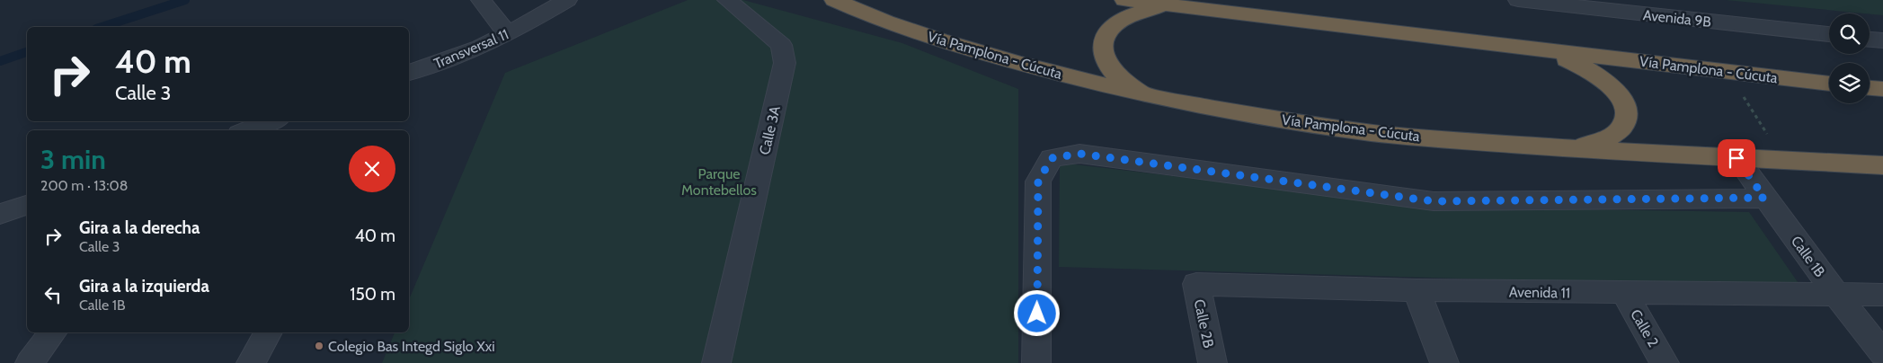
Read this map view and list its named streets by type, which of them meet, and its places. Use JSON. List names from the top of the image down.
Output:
{
  "streets": {
    "highway": ["Vía Pamplona - Cúcuta"],
    "street": [
      "Avenida 9B",
      "Transversal 11",
      "Calle 3A",
      "Calle 1B",
      "Avenida 11",
      "Calle 2B",
      "Calle 2"
    ]
  },
  "crossings": [
    ["Vía Pamplona - Cúcuta", "Calle 1B"],
    ["Calle 1B", "Avenida 11"],
    ["Avenida 11", "Calle 2B"],
    ["Avenida 11", "Calle 2"]
  ],
  "parks": ["Parque Montebellos"],
  "places": ["Colegio Bas Integd Siglo Xxi"],
  "page": {
    "turn": ["40 m", "Calle 3"],
    "heading": ["3 min", "200 m · 13:08"],
    "list": [
      {
        "name": "Gira a la derecha",
        "note": "Calle 3",
        "value": "40 m"
      },
      {
        "name": "Gira a la izquierda",
        "note": "Calle 1B",
        "value": "150 m"
      }
    ]
  }
}
